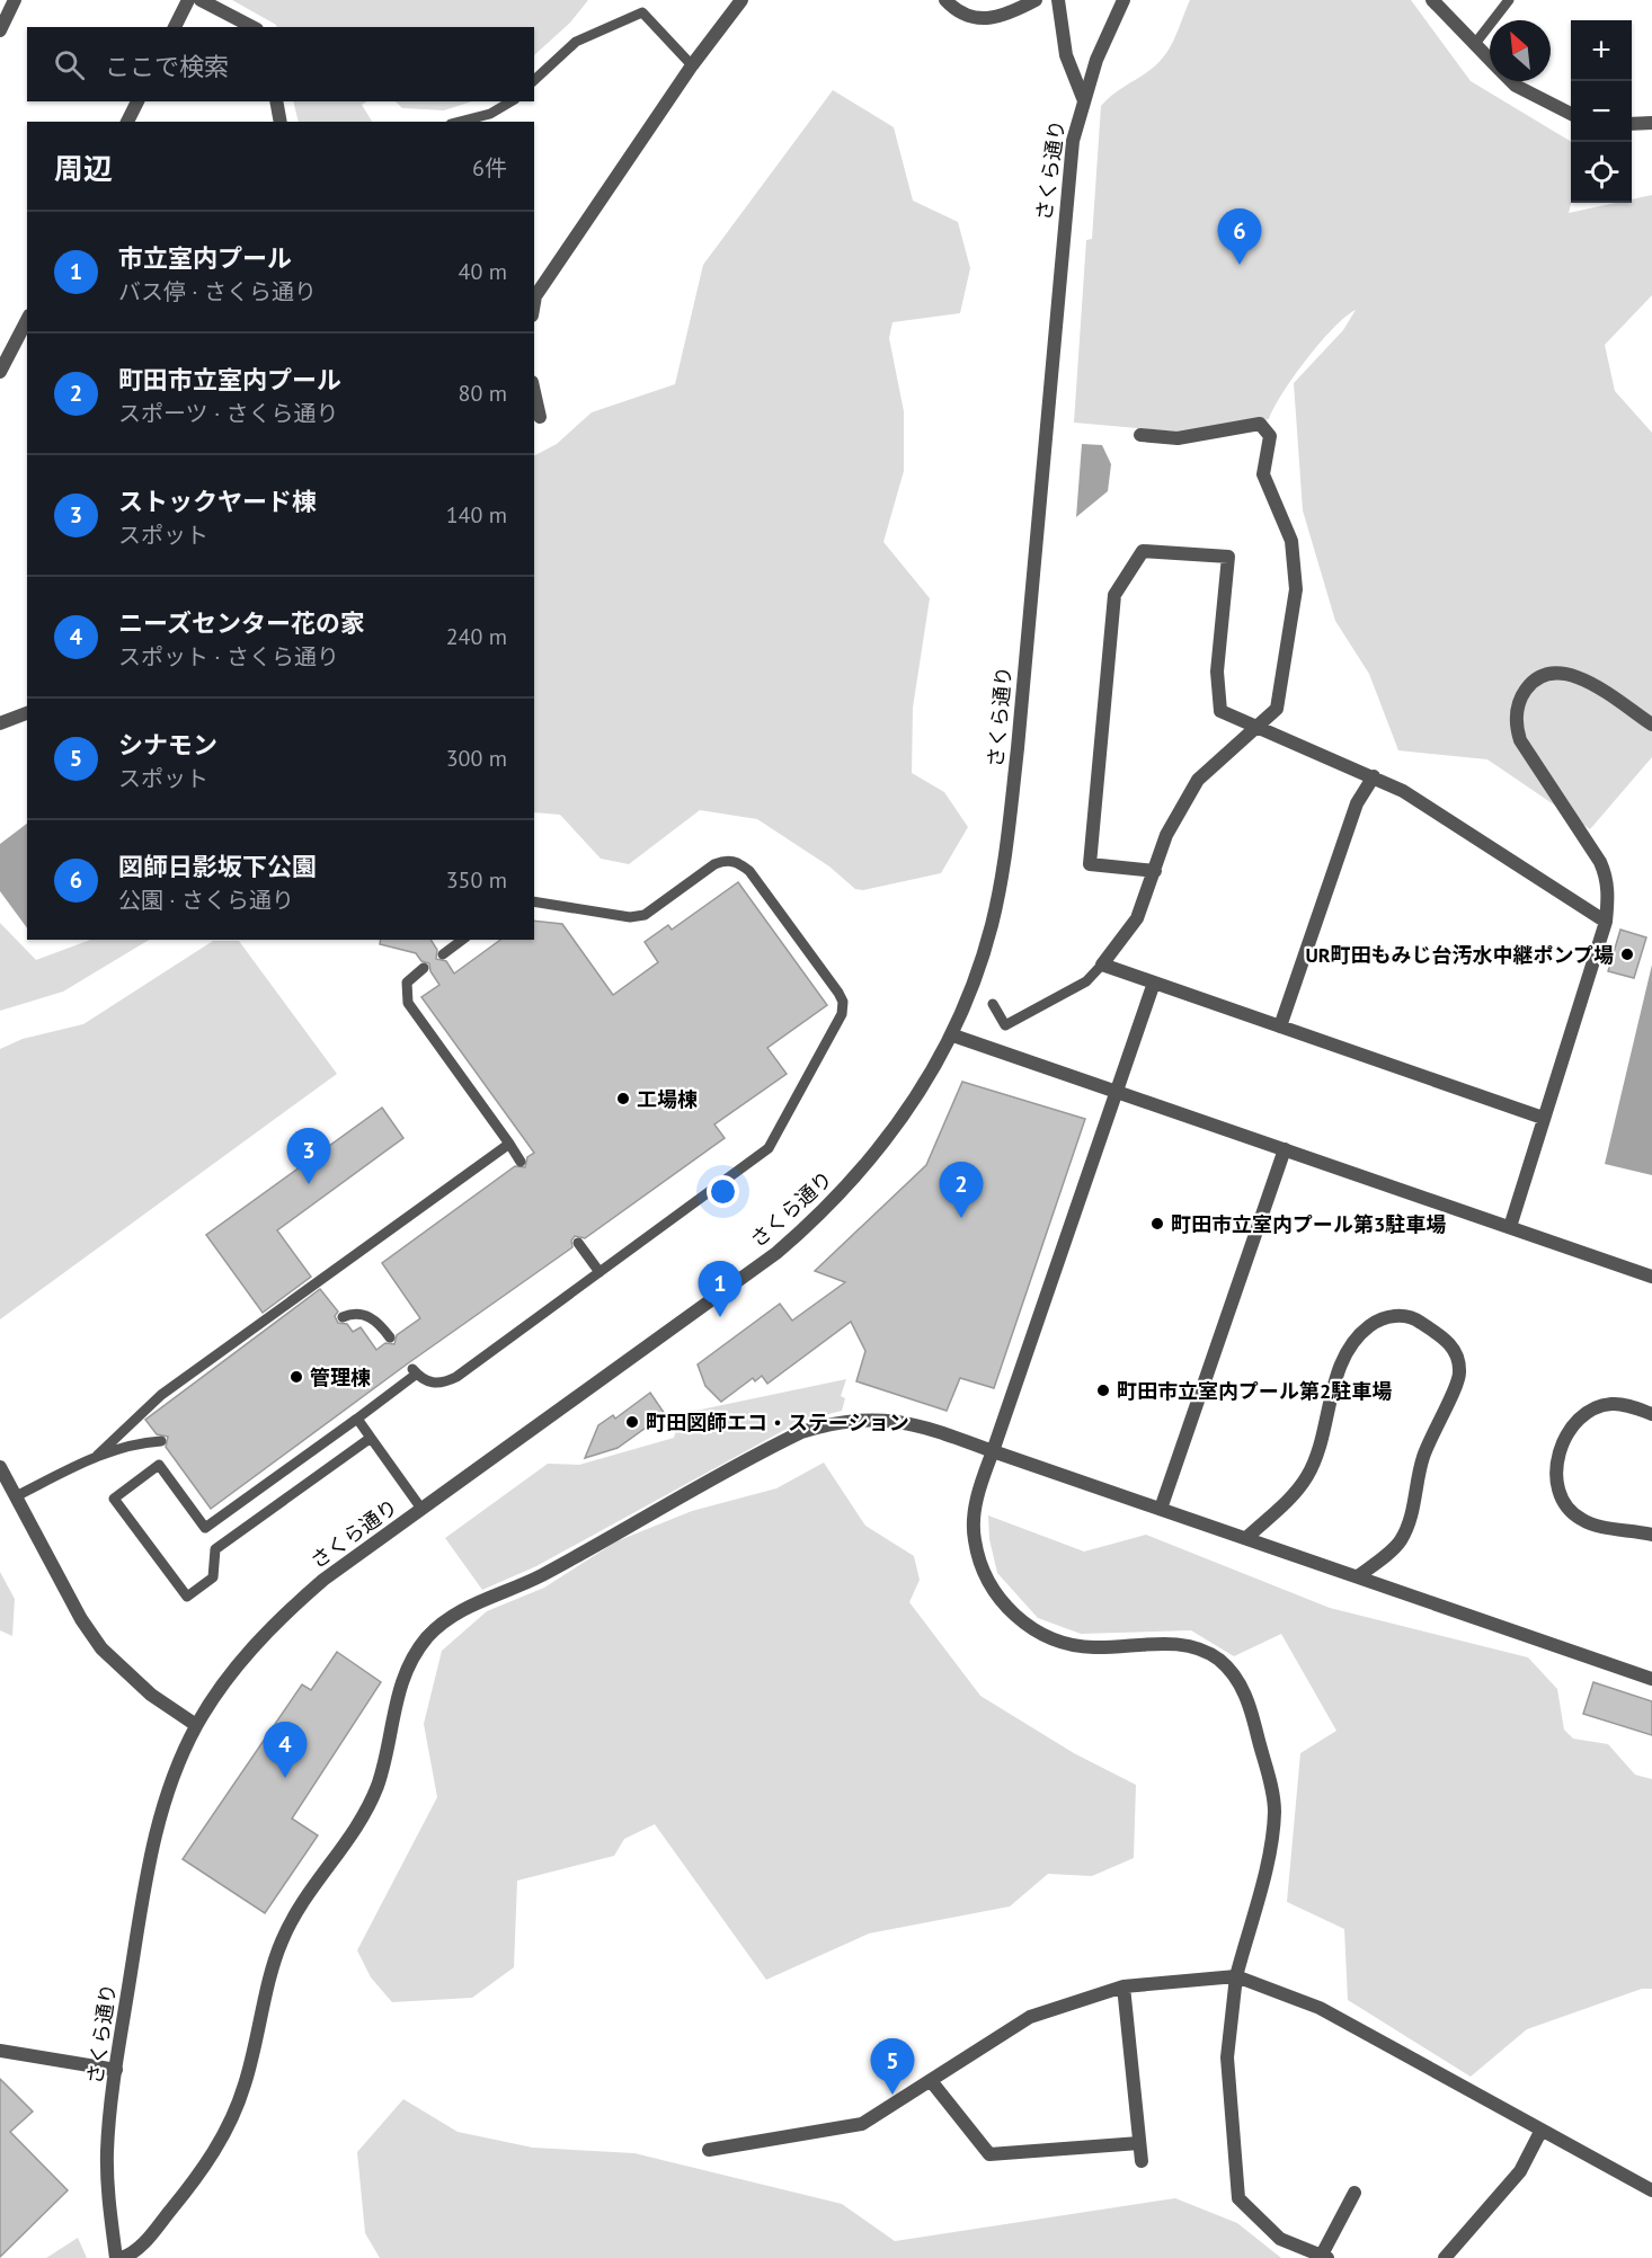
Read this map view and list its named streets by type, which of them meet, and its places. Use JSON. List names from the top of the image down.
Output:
{
  "streets": {
    "street": ["さくら通り"]
  },
  "places": [
    "UR町田もみじ台汚水中継ポンプ場",
    "工場棟",
    "町田市立室内プール第3駐車場",
    "管理棟",
    "町田市立室内プール第2駐車場",
    "町田図師エコ・ステーション"
  ],
  "north": "top left",
  "page": {
    "map_buttons": ["+", "−"],
    "search": "ここで検索",
    "heading": ["周辺", "6件"],
    "pins": [
      "6",
      "3",
      "2",
      "1",
      "4",
      "5"
    ],
    "list": [
      {
        "mark": "1",
        "name": "市立室内プール",
        "note": "バス停 · さくら通り",
        "value": "40 m"
      },
      {
        "mark": "2",
        "name": "町田市立室内プール",
        "note": "スポーツ · さくら通り",
        "value": "80 m"
      },
      {
        "mark": "3",
        "name": "ストックヤード棟",
        "note": "スポット",
        "value": "140 m"
      },
      {
        "mark": "4",
        "name": "ニーズセンター花の家",
        "note": "スポット · さくら通り",
        "value": "240 m"
      },
      {
        "mark": "5",
        "name": "シナモン",
        "note": "スポット",
        "value": "300 m"
      },
      {
        "mark": "6",
        "name": "図師日影坂下公園",
        "note": "公園 · さくら通り",
        "value": "350 m"
      }
    ]
  }
}
